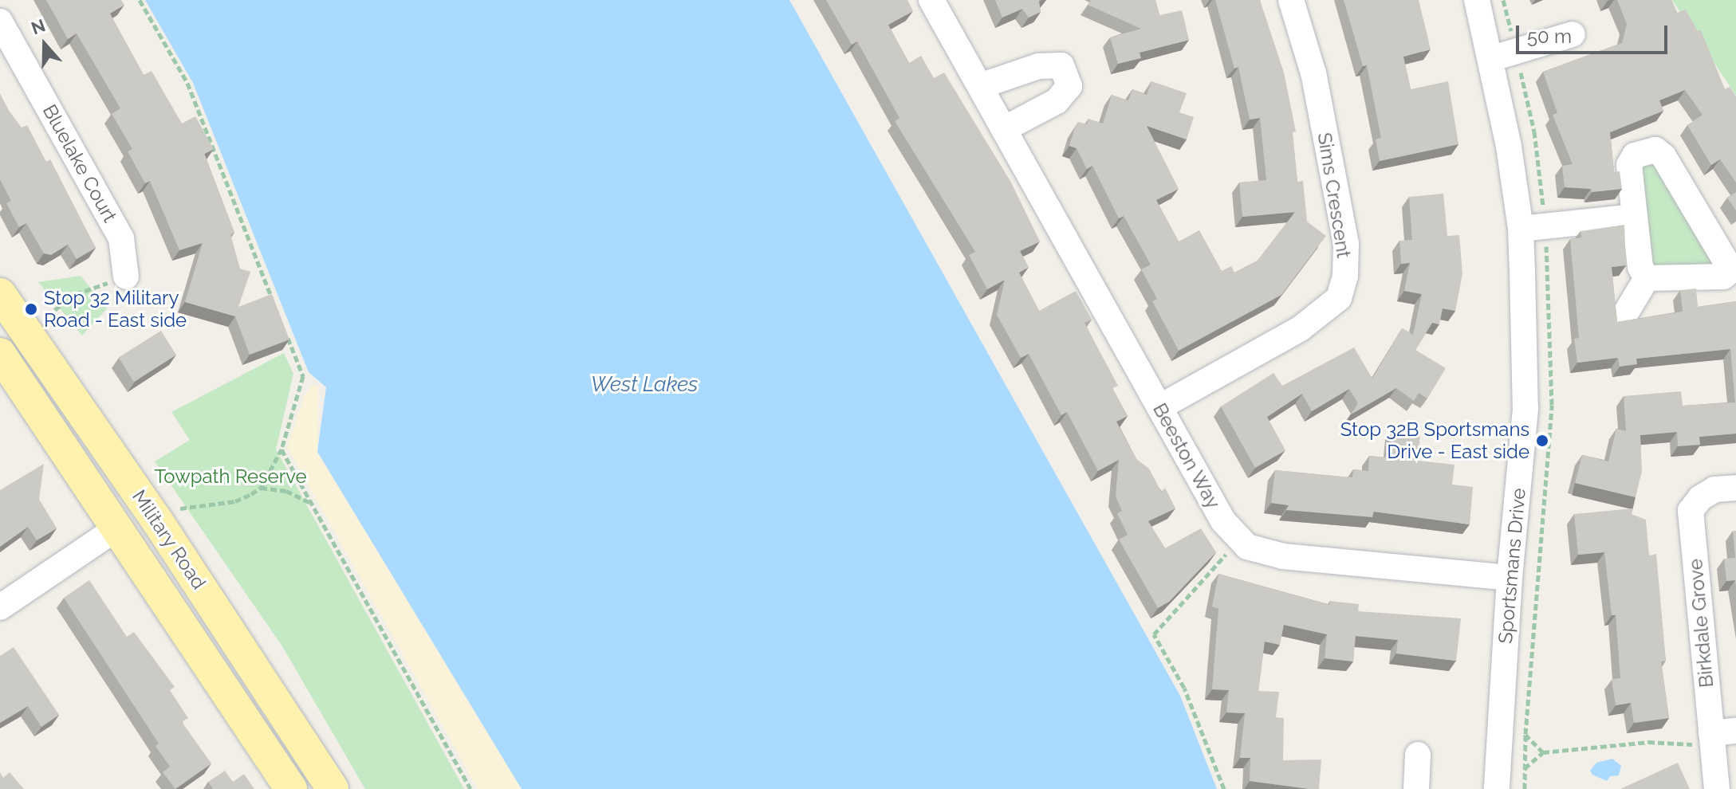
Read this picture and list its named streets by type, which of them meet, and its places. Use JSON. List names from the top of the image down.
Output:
{
  "streets": {
    "main road": ["Military Road"],
    "street": [
      "Bluelake Court",
      "Sims Crescent",
      "Beeston Way",
      "Sportsmans Drive",
      "Birkdale Grove"
    ]
  },
  "crossings": [
    ["Sims Crescent", "Beeston Way"],
    ["Beeston Way", "Sportsmans Drive"]
  ],
  "water": ["West Lakes"],
  "parks": ["Towpath Reserve"],
  "places": ["Stop 32 Military Road - East side", "Stop 32B Sportsmans Drive - East side"],
  "scale_bar": "50 m",
  "north": "top"
}
